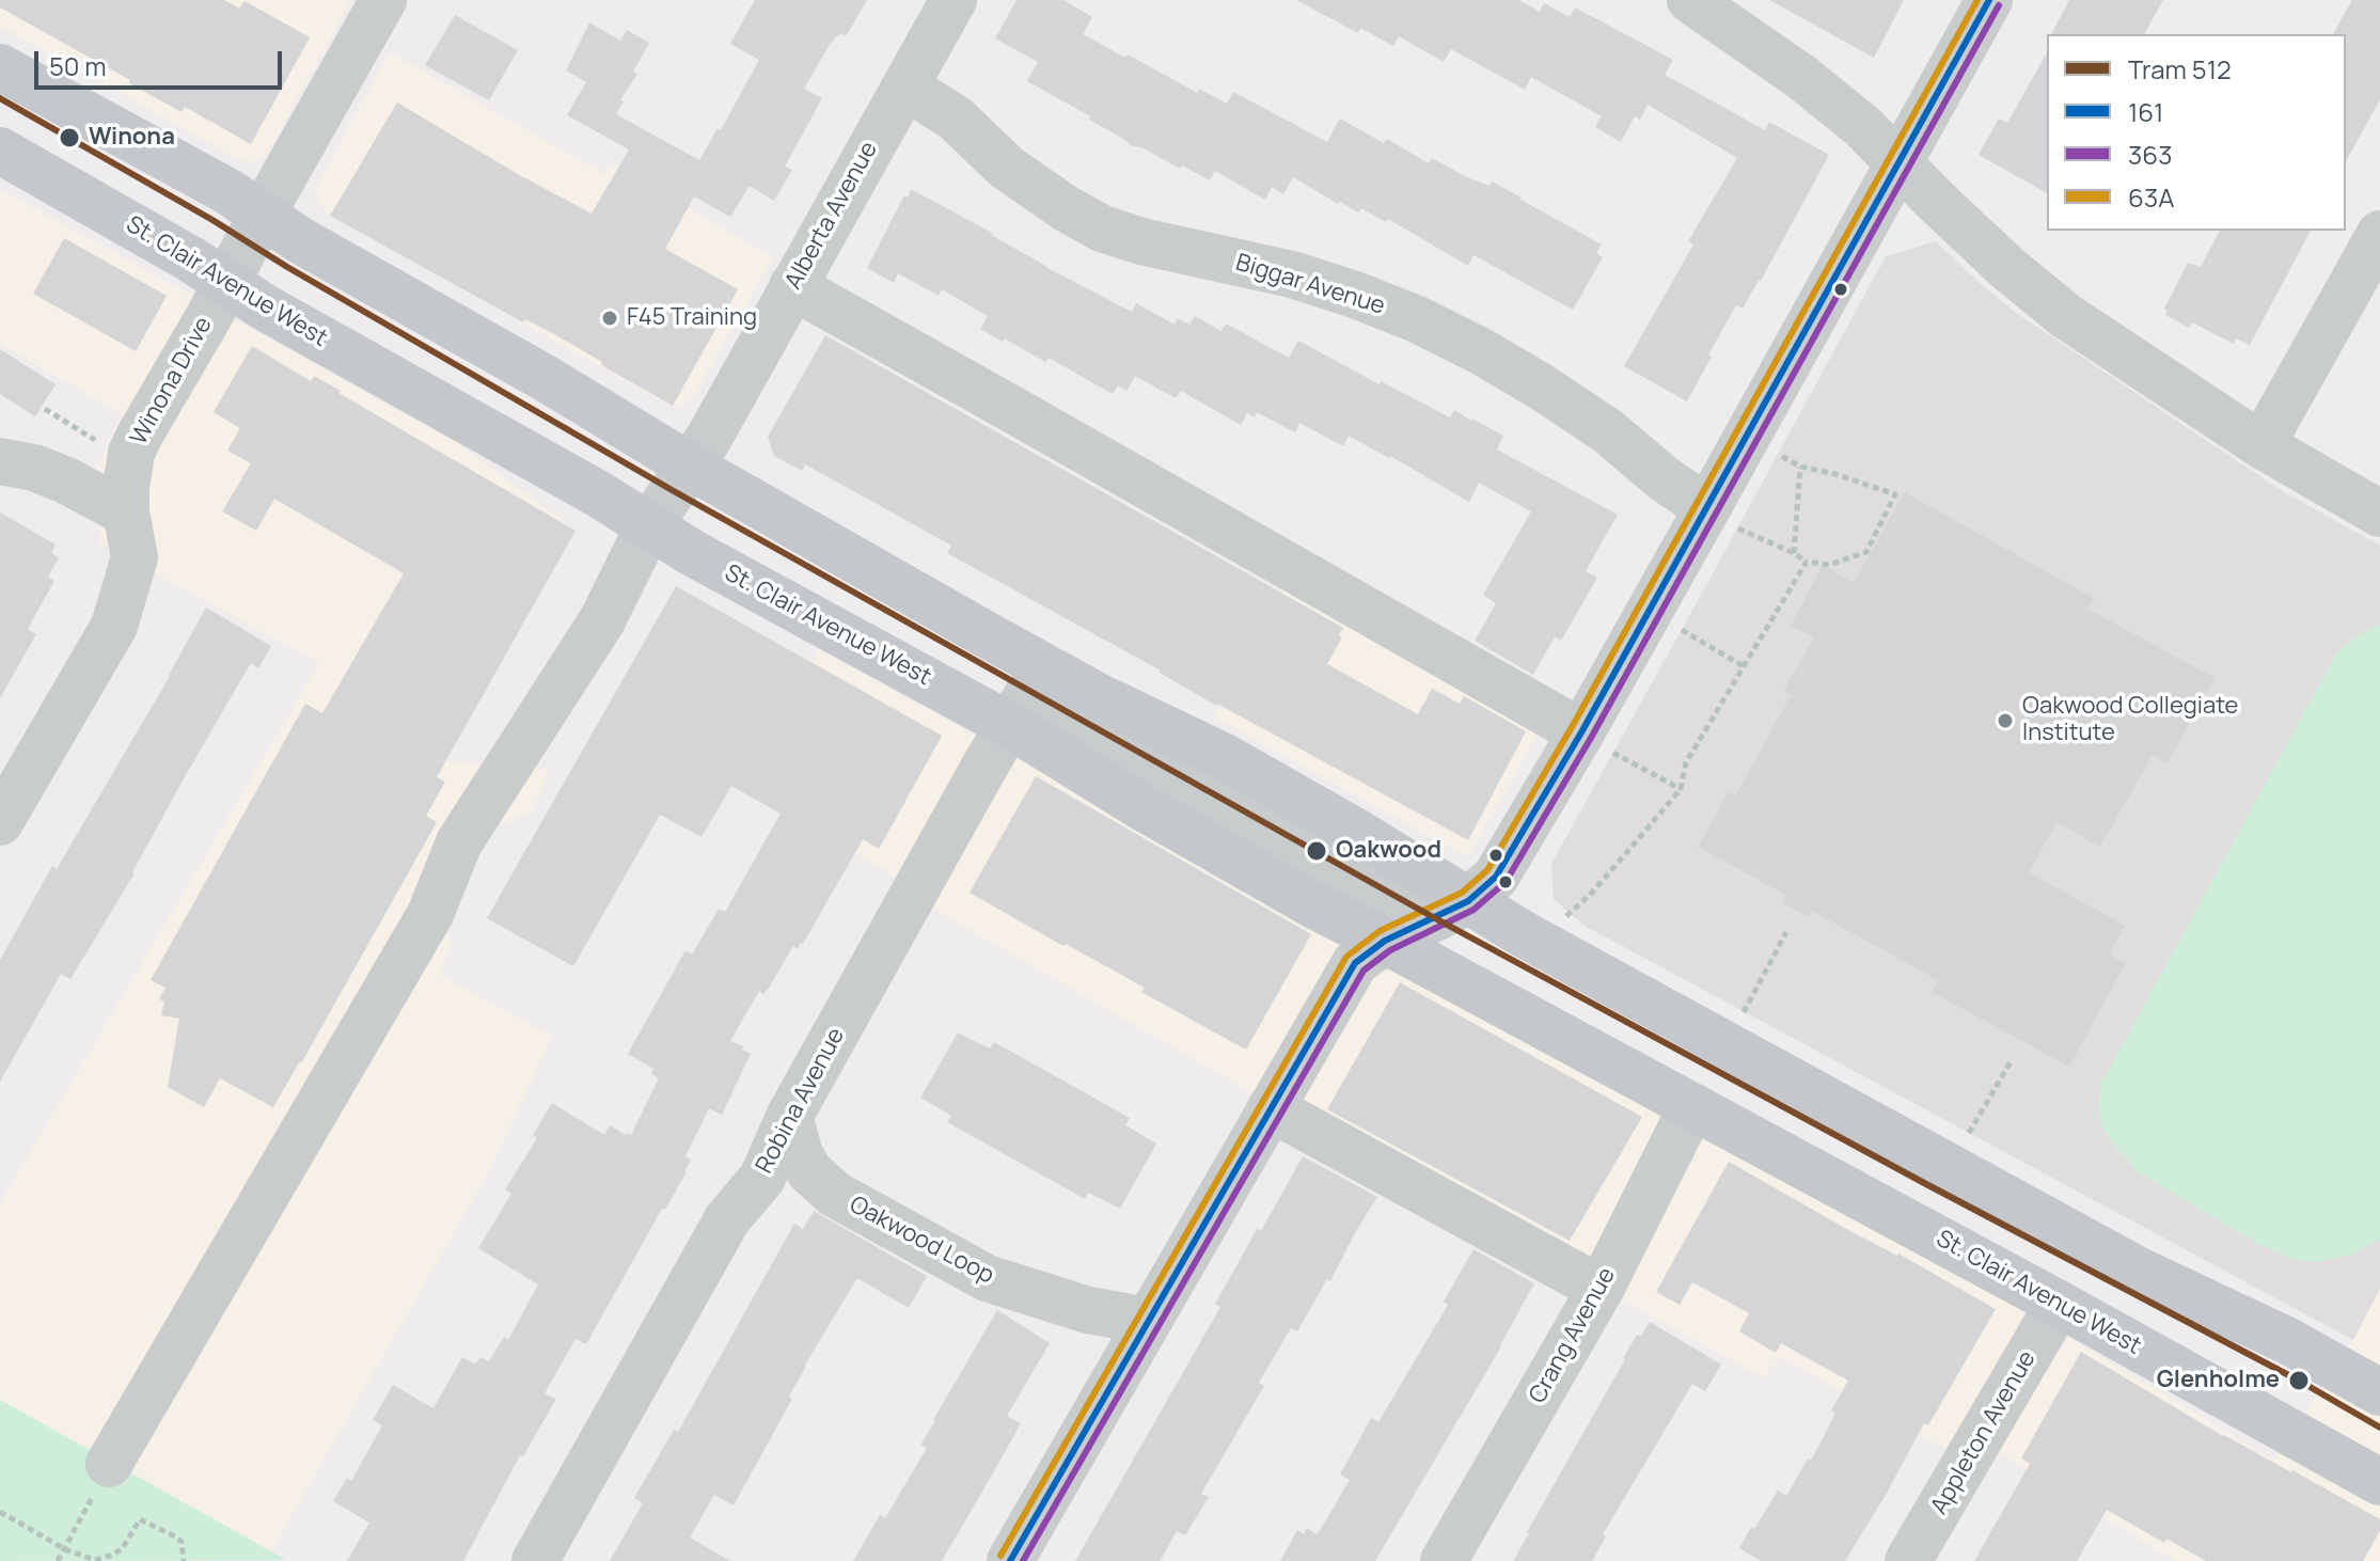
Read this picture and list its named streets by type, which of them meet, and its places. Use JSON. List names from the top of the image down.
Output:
{
  "streets": {
    "main road": ["St. Clair Avenue West"],
    "street": [
      "Alberta Avenue",
      "Biggar Avenue",
      "Winona Drive",
      "Robina Avenue",
      "Oakwood Loop",
      "Crang Avenue",
      "Appleton Avenue"
    ]
  },
  "crossings": [
    ["Alberta Avenue", "St. Clair Avenue West"],
    ["Alberta Avenue", "Biggar Avenue"],
    ["St. Clair Avenue West", "Winona Drive"],
    ["St. Clair Avenue West", "Robina Avenue"],
    ["St. Clair Avenue West", "Crang Avenue"],
    ["St. Clair Avenue West", "Appleton Avenue"],
    ["Robina Avenue", "Oakwood Loop"]
  ],
  "places": [
    "Winona",
    "F45 Training",
    "Oakwood Collegiate Institute",
    "Oakwood",
    "Glenholme"
  ],
  "lines": [
    "transit line 161",
    "transit line 63A",
    "transit line 363",
    "tram line 512"
  ],
  "legend": [
    "Tram 512",
    "161",
    "363",
    "63A"
  ],
  "scale_bar": "50 m"
}
